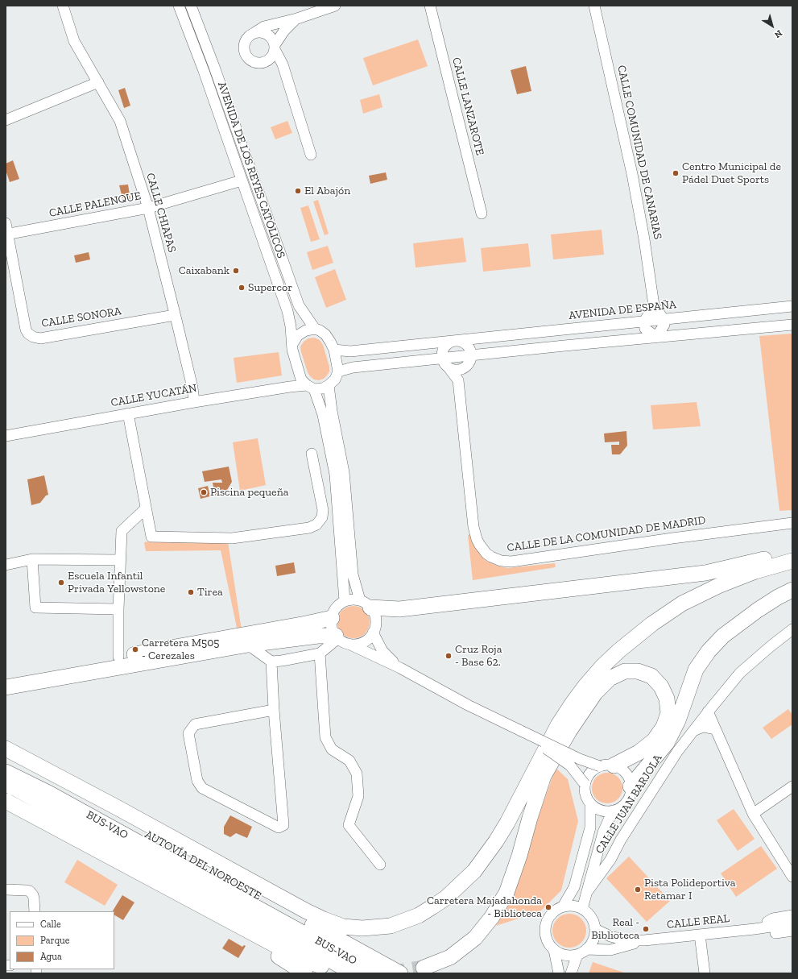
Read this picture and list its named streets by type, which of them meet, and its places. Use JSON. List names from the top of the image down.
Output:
{
  "streets": {
    "highway": ["BUS-VAO", "AUTOVÍA DEL NOROESTE"],
    "street": [
      "CALLE LANZAROTE",
      "CALLE COMUNIDAD DE CANARIAS",
      "AVENIDA DE LOS REYES CATÓLICOS",
      "CALLE PALENQUE",
      "CALLE CHIAPAS",
      "AVENIDA DE ESPAÑA",
      "CALLE SONORA",
      "CALLE YUCATÁN",
      "CALLE DE LA COMUNIDAD DE MADRID",
      "CALLE JUAN BARJOLA",
      "CALLE REAL"
    ]
  },
  "crossings": [
    ["CALLE COMUNIDAD DE CANARIAS", "AVENIDA DE ESPAÑA"],
    ["AVENIDA DE LOS REYES CATÓLICOS", "CALLE PALENQUE"],
    ["AVENIDA DE LOS REYES CATÓLICOS", "AVENIDA DE ESPAÑA"],
    ["AVENIDA DE LOS REYES CATÓLICOS", "CALLE YUCATÁN"],
    ["CALLE PALENQUE", "CALLE CHIAPAS"],
    ["CALLE PALENQUE", "CALLE SONORA"],
    ["CALLE CHIAPAS", "CALLE SONORA"],
    ["CALLE CHIAPAS", "CALLE YUCATÁN"],
    ["AVENIDA DE ESPAÑA", "CALLE YUCATÁN"]
  ],
  "places": [
    "Centro Municipal de Pádel Duet Sports",
    "El Abajón",
    "Caixabank",
    "Supercor",
    "Piscina pequeña",
    "Escuela Infantil Privada Yellowstone",
    "Tirea",
    "Carretera M505 - Cerezales",
    "Cruz Roja - Base 62.",
    "Pista Polideportiva Retamar I",
    "Carretera Majadahonda - Biblioteca",
    "Real - Biblioteca"
  ],
  "legend": ["Calle", "Parque", "Agua"],
  "north": "bottom right"
}
